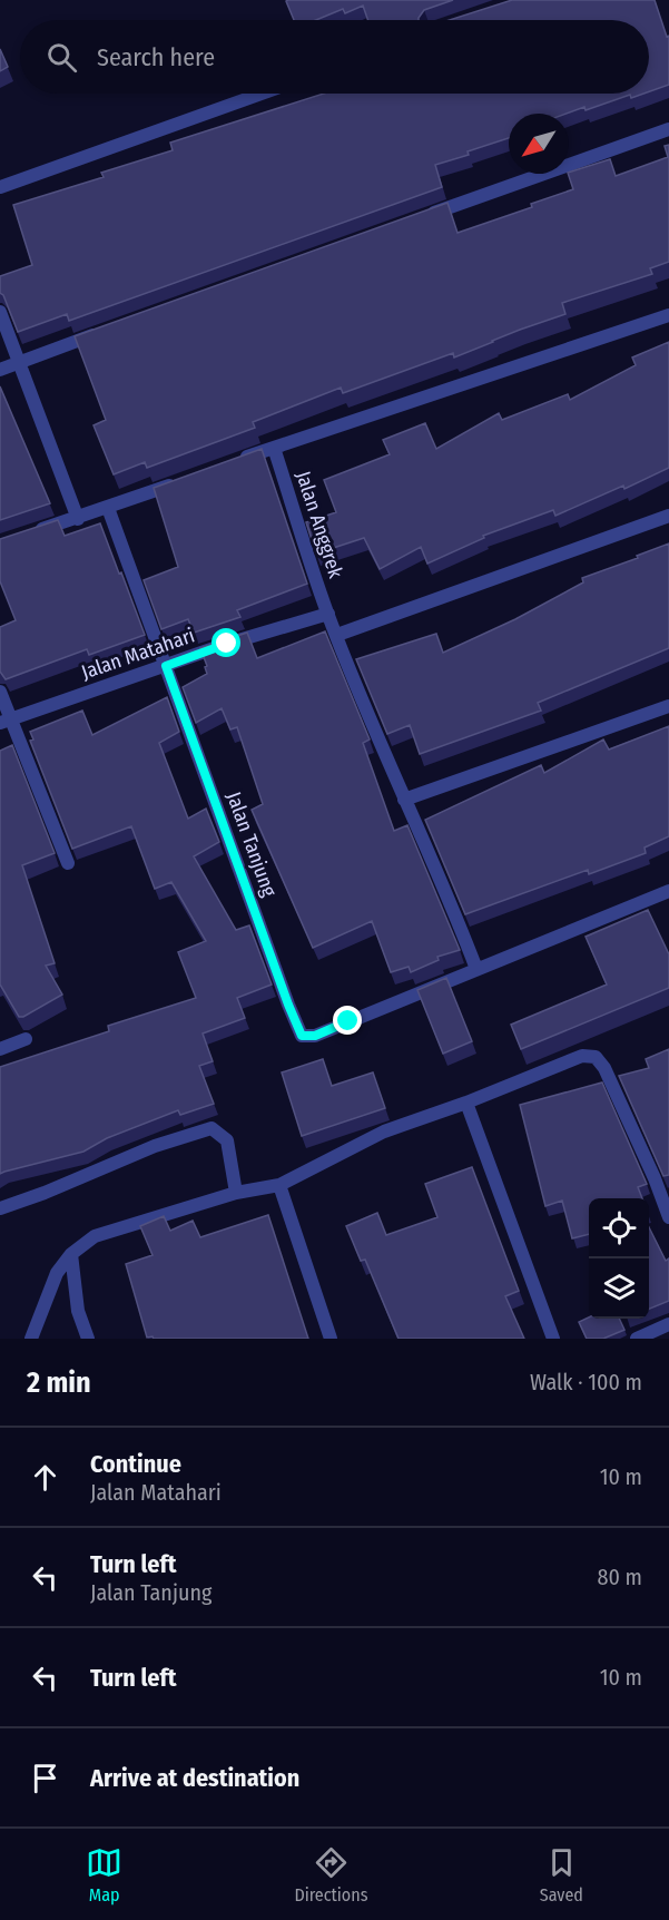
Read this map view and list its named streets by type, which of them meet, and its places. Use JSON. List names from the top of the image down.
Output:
{
  "streets": {
    "street": ["Jalan Anggrek", "Jalan Matahari", "Jalan Tanjung"]
  },
  "crossings": [
    ["Jalan Anggrek", "Jalan Matahari"],
    ["Jalan Anggrek", "Jalan Tanjung"],
    ["Jalan Matahari", "Jalan Tanjung"]
  ],
  "north": "bottom left",
  "page": {
    "search": "Search here",
    "heading": ["2 min", "Walk · 100 m"],
    "list": [
      ["Continue", "Jalan Matahari", "10 m"],
      ["Turn left", "Jalan Tanjung", "80 m"],
      ["Turn left", "10 m"],
      "Arrive at destination"
    ],
    "nav": ["Map", "Directions", "Saved"]
  }
}
